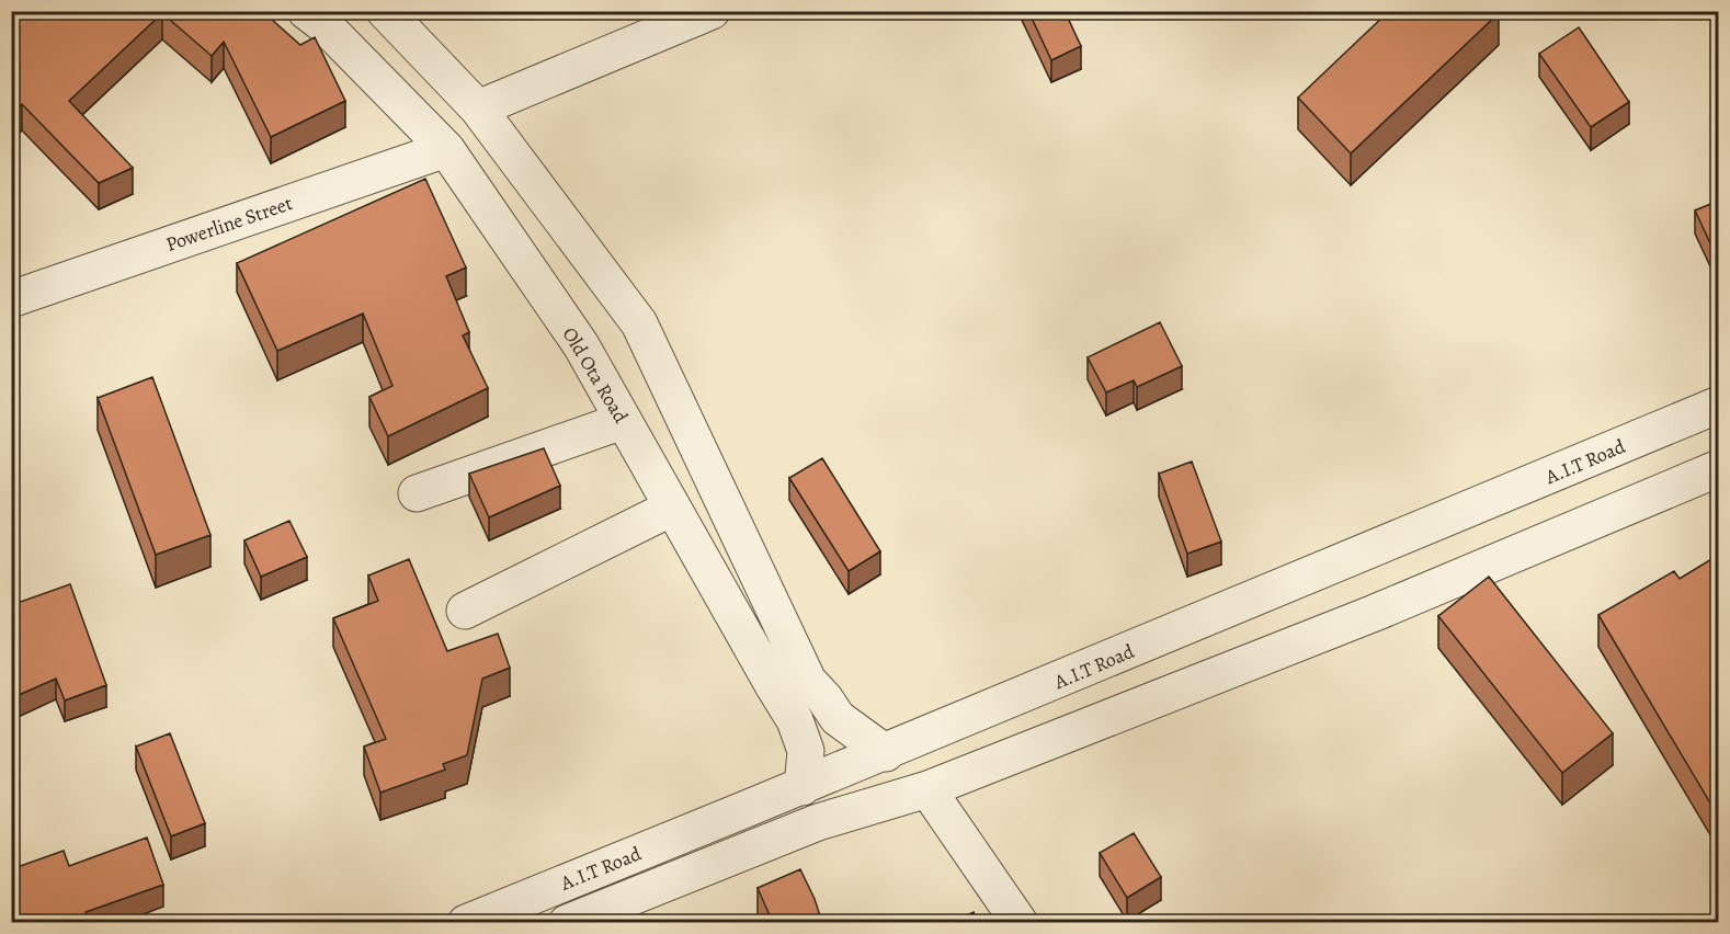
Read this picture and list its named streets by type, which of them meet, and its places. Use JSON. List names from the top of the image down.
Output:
{
  "streets": {
    "street": ["Powerline Street", "Old Ota Road", "A.I.T Road"]
  },
  "crossings": [
    ["Powerline Street", "Old Ota Road"],
    ["Old Ota Road", "A.I.T Road"]
  ]
}
